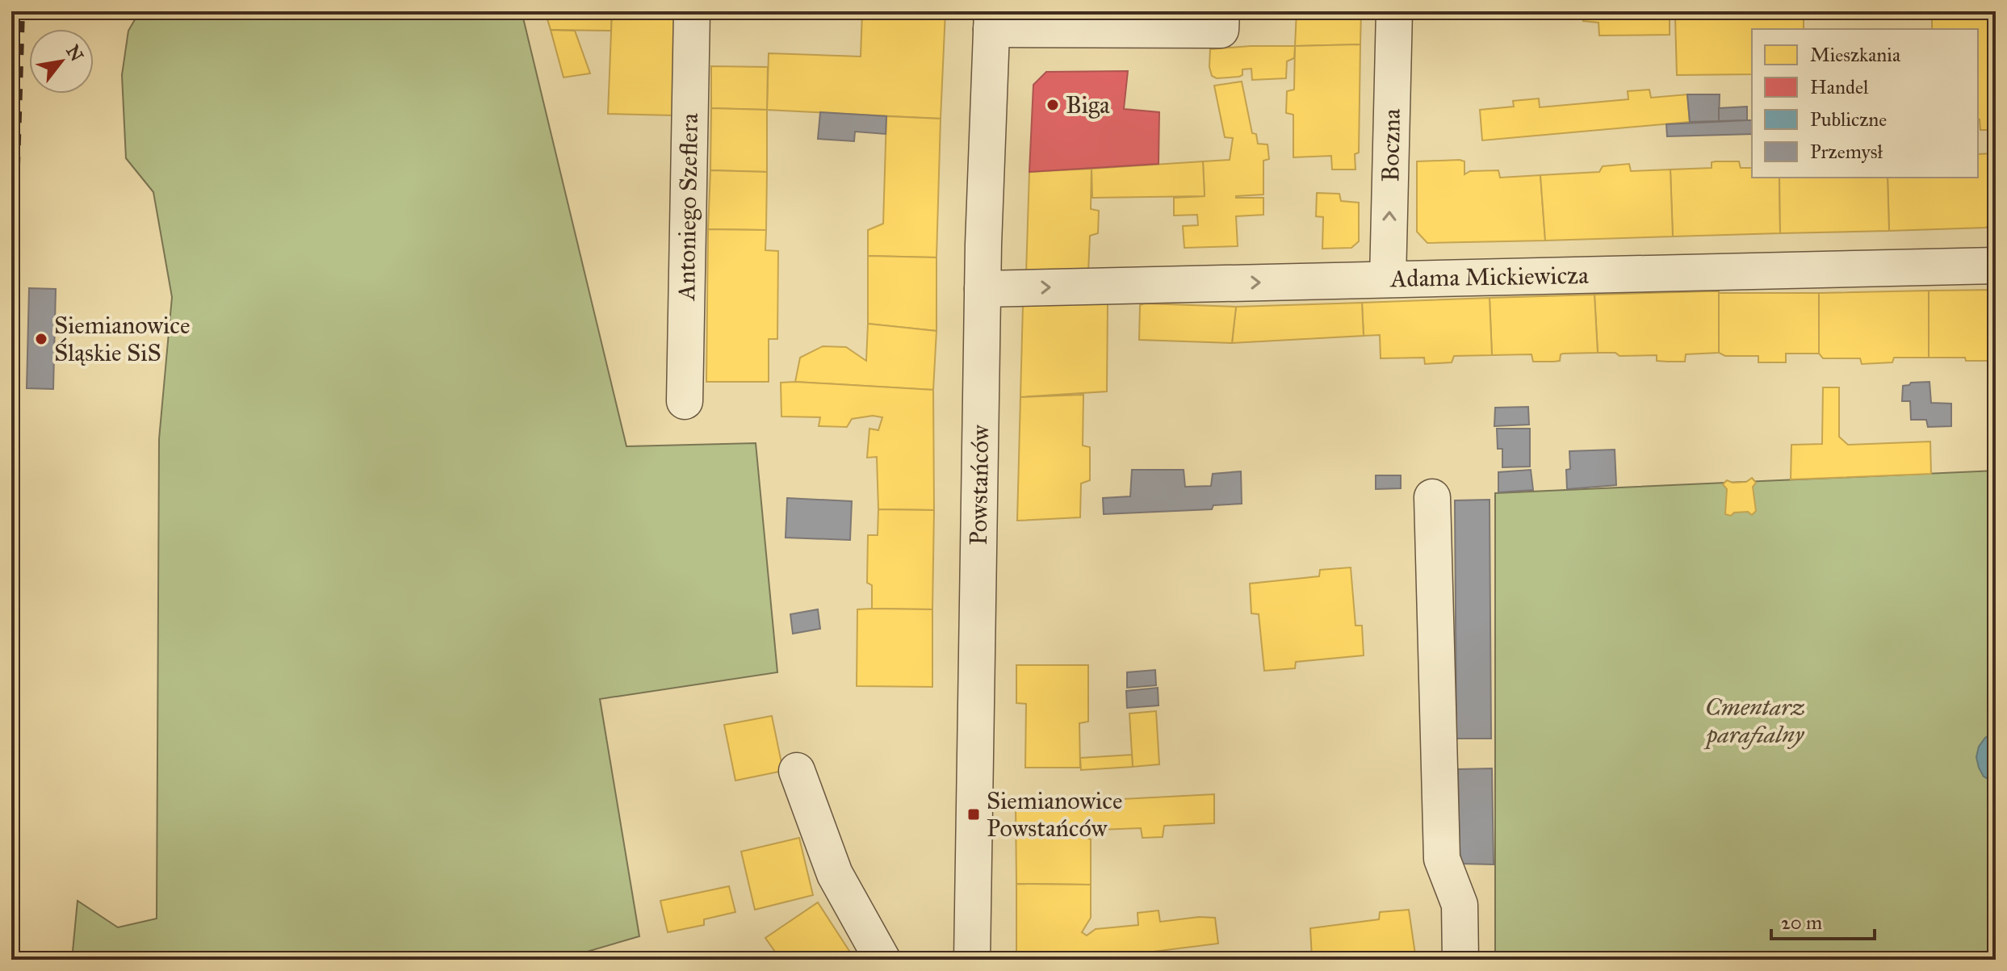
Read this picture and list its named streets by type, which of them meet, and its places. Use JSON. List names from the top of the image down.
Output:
{
  "streets": {
    "street": [
      "Boczna",
      "Antoniego Szeflera",
      "Adama Mickiewicza",
      "Powstańców"
    ]
  },
  "crossings": [
    ["Boczna", "Adama Mickiewicza"],
    ["Adama Mickiewicza", "Powstańców"]
  ],
  "one_way": ["Boczna"],
  "parks": ["Cmentarz parafialny"],
  "places": {
    "other": ["Biga", "Siemianowice Śląskie SiS"],
    "transit": ["Siemianowice Powstańców"]
  },
  "legend": [
    "Mieszkania",
    "Handel",
    "Publiczne",
    "Przemysł"
  ],
  "scale_bar": "20 m",
  "north": "top right"
}
